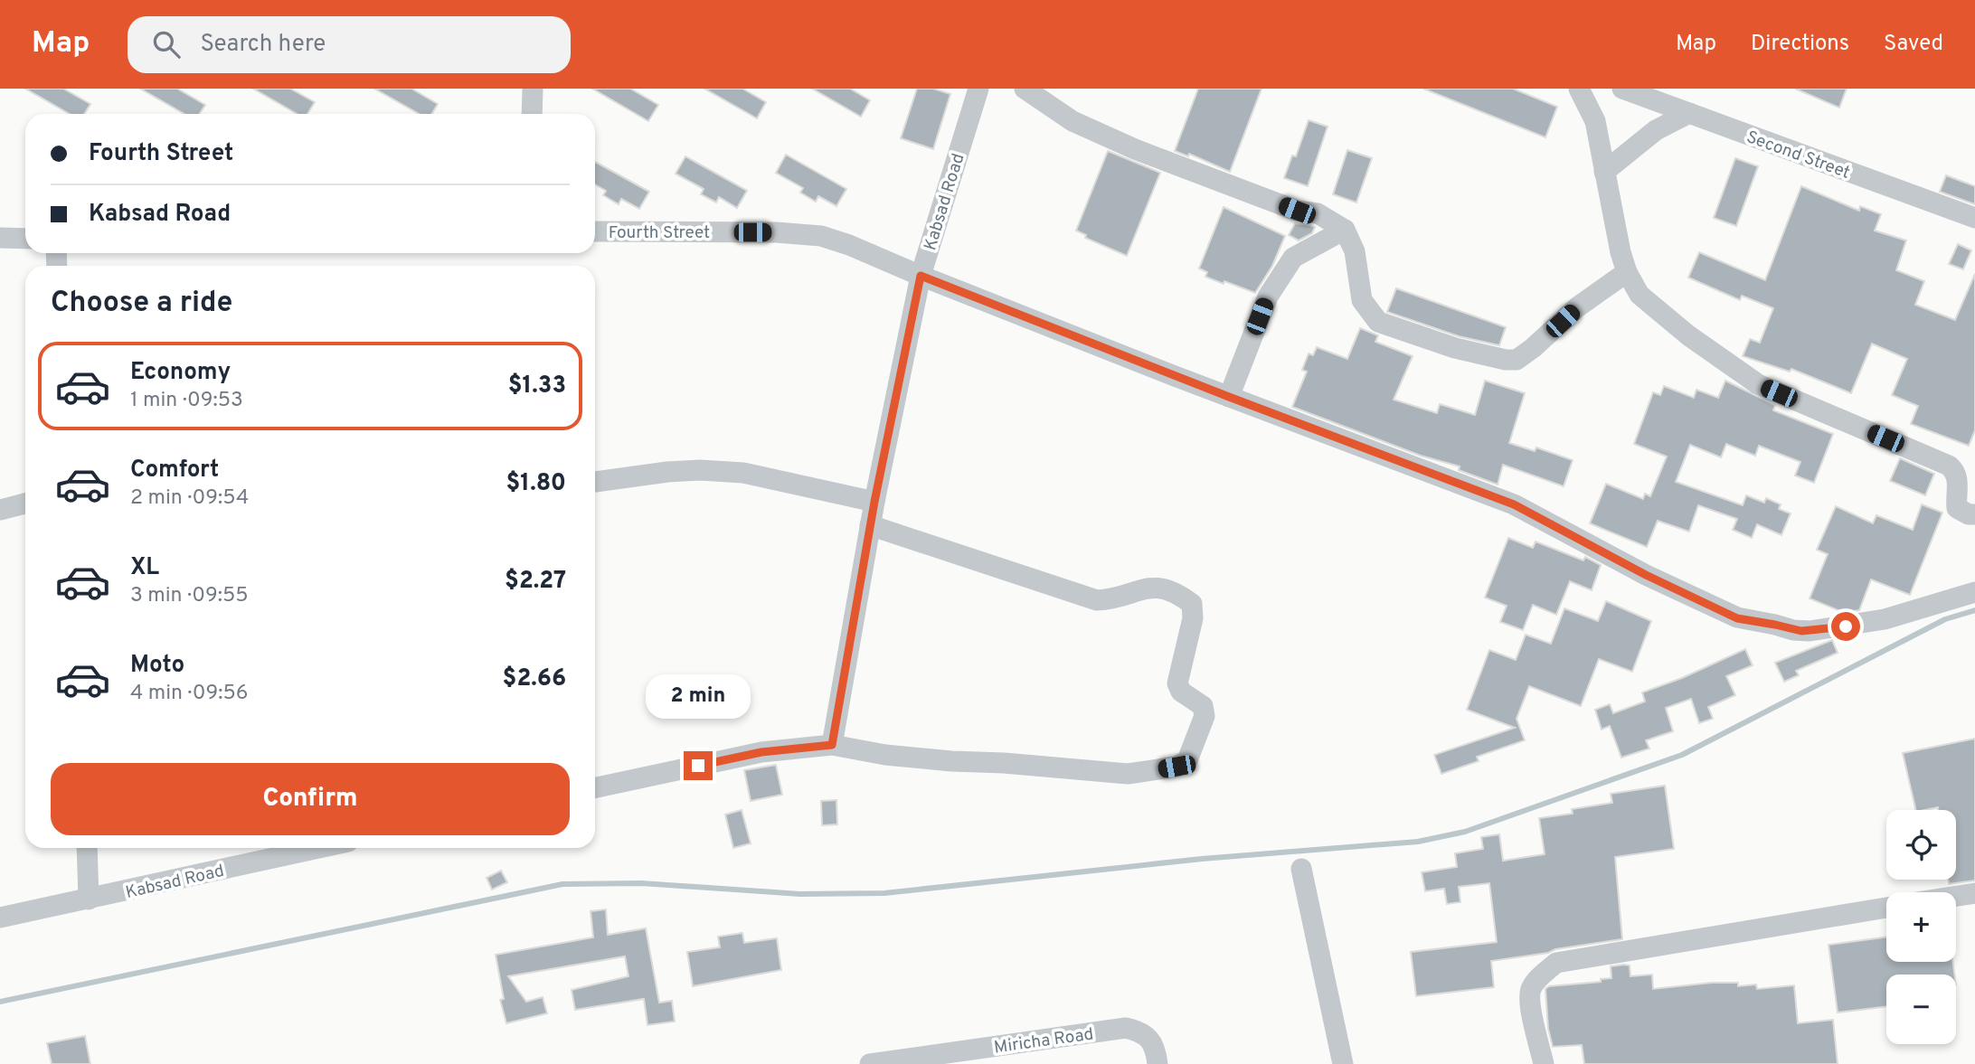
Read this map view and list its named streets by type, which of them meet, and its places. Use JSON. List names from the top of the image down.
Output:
{
  "streets": {
    "street": [
      "Second Street",
      "Kabsad Road",
      "Fourth Street",
      "Miricha Road"
    ]
  },
  "crossings": [
    ["Kabsad Road", "Fourth Street"]
  ],
  "page": {
    "header": "Map",
    "search": "Search here",
    "nav": ["Map", "Directions", "Saved"],
    "banner": ["Fourth Street", "Kabsad Road"],
    "heading": "Choose a ride",
    "list": [
      {
        "name": "Economy",
        "note": "1 min · 09:53",
        "value": "$1.33"
      },
      {
        "name": "Comfort",
        "note": "2 min · 09:54",
        "value": "$1.80"
      },
      {
        "name": "XL",
        "note": "3 min · 09:55",
        "value": "$2.27"
      },
      {
        "name": "Moto",
        "note": "4 min · 09:56",
        "value": "$2.66"
      }
    ],
    "bubble": "2 min",
    "buttons": "Confirm",
    "map_buttons": ["+", "−"]
  }
}
